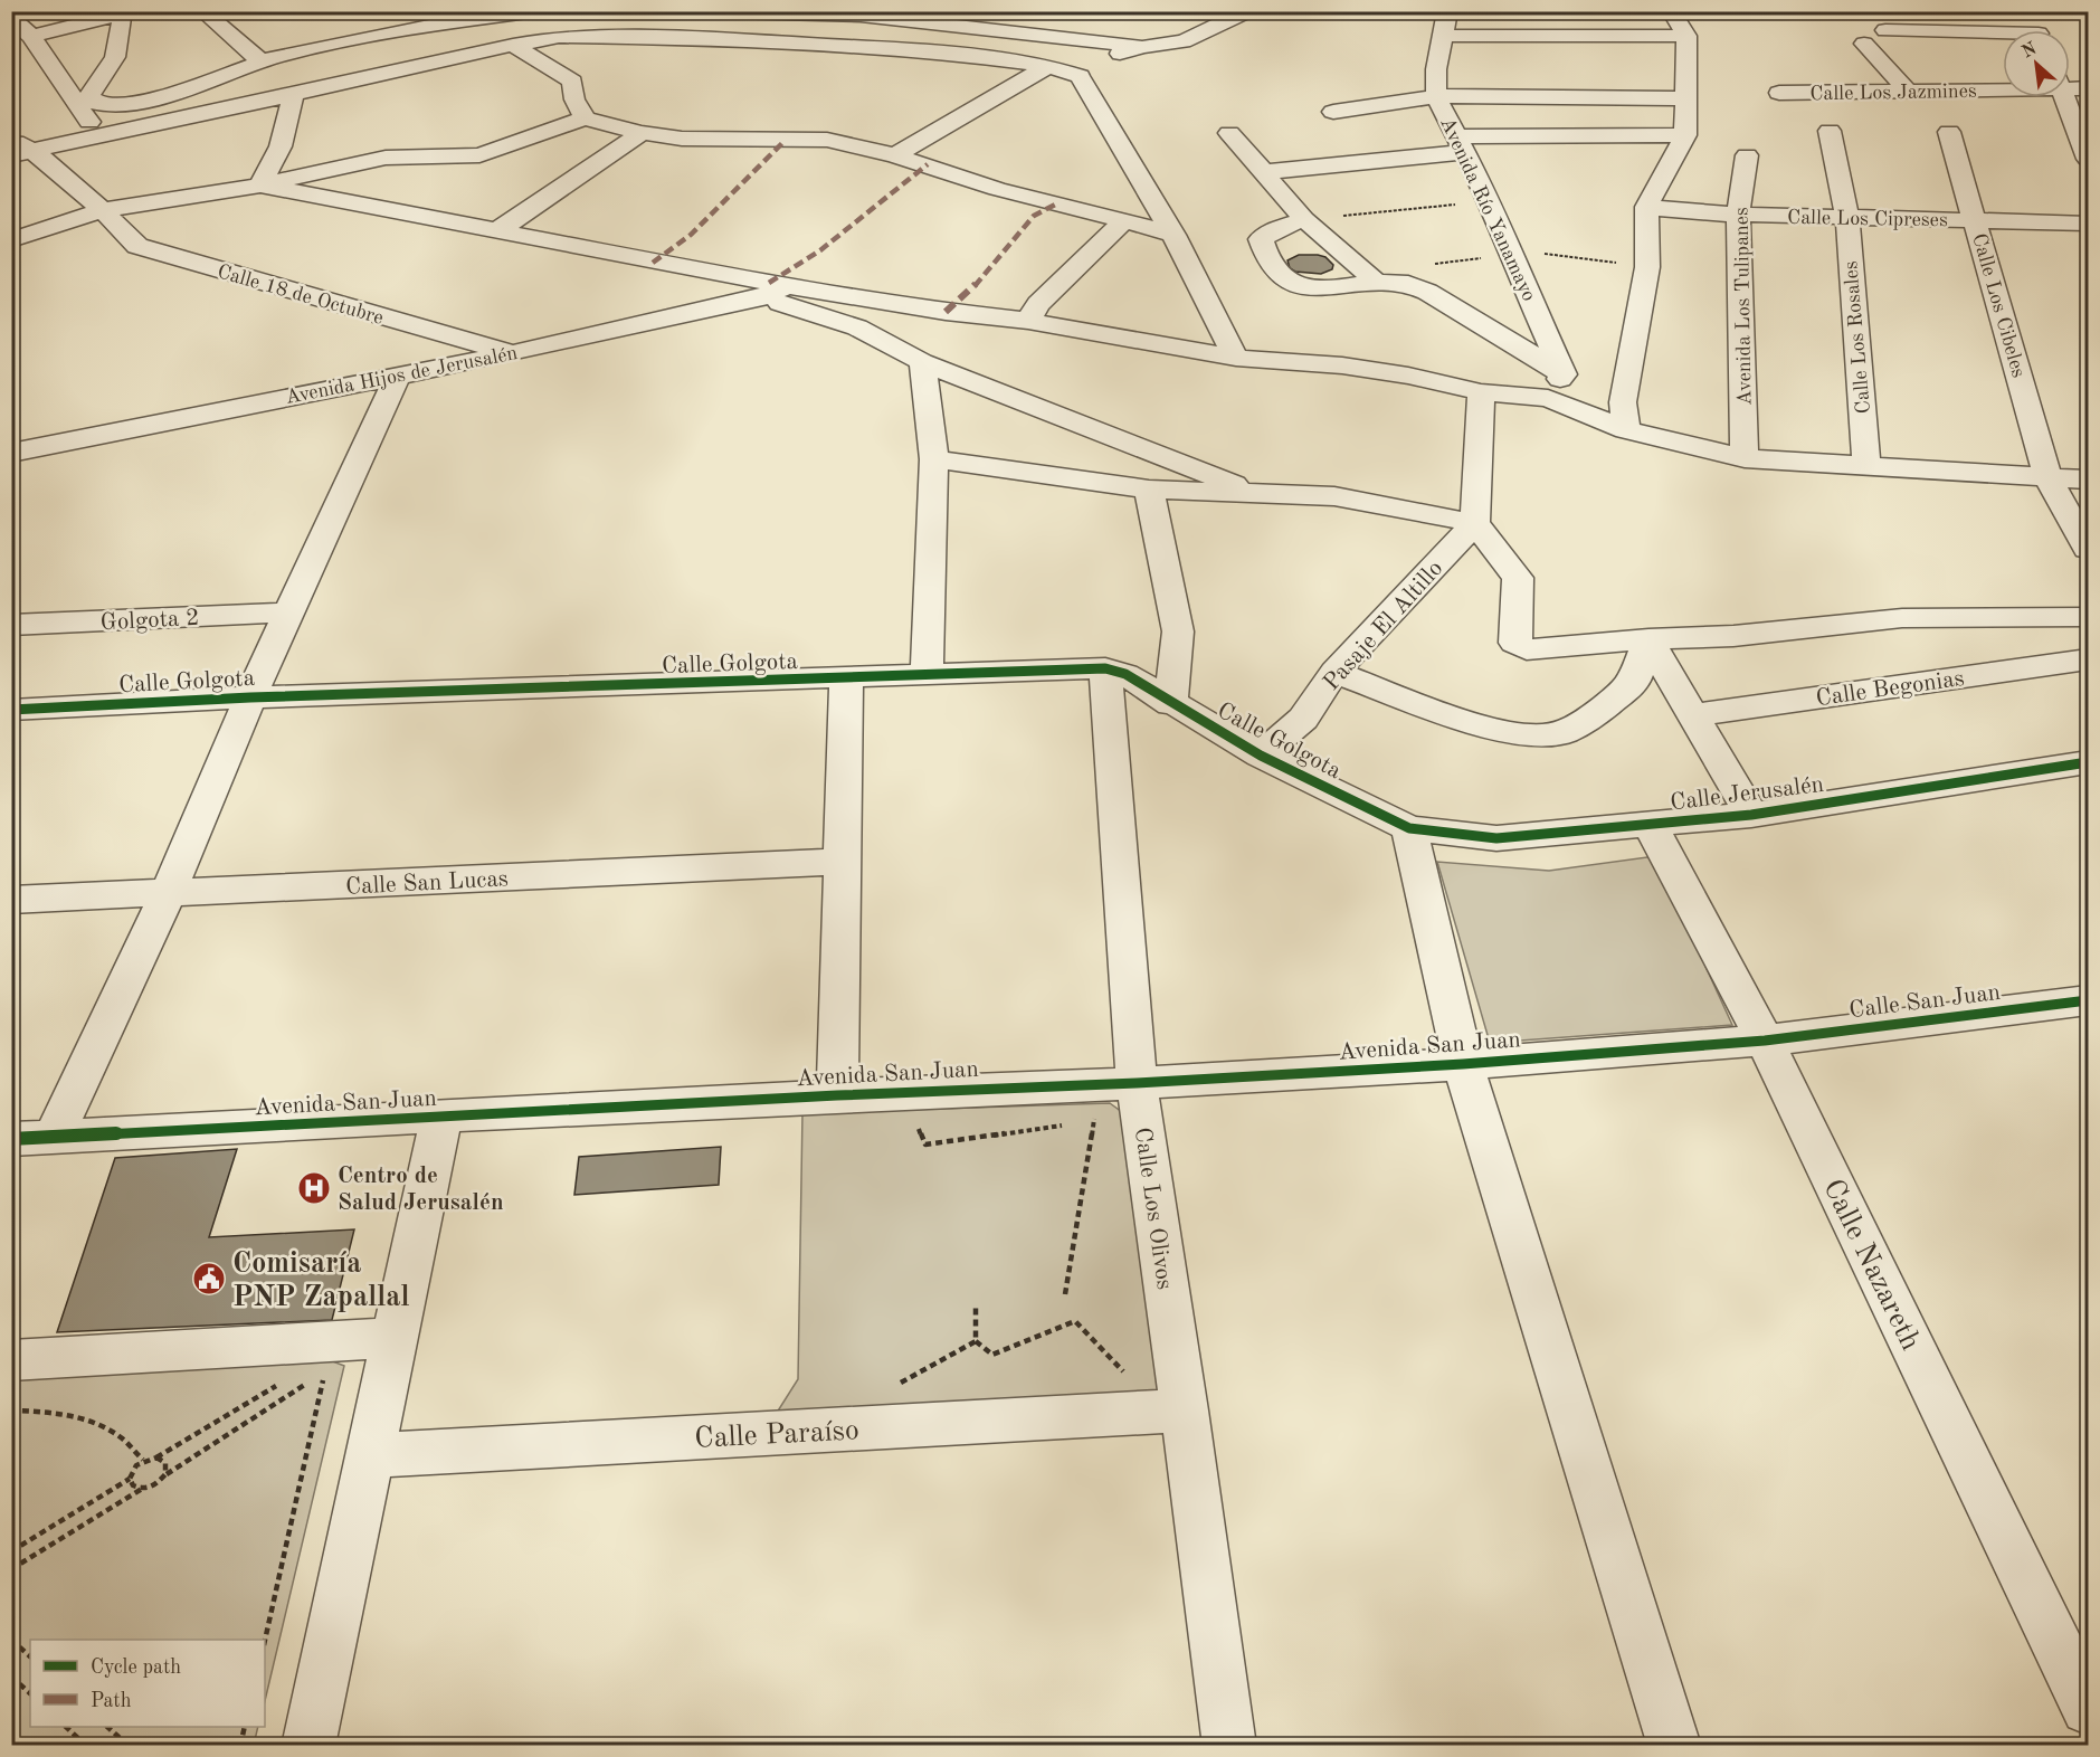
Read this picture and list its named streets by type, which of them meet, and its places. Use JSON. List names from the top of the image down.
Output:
{
  "streets": {
    "street": [
      "Calle Los Jazmines",
      "Avenida Río Yanamayo",
      "Calle Los Cipreses",
      "Calle 18 de Octubre",
      "Calle Los Cibeles",
      "Avenida Los Tulipanes",
      "Calle Los Rosales",
      "Avenida Hijos de Jerusalén",
      "Golgota 2",
      "Pasaje El Altillo",
      "Calle Golgota",
      "Calle Begonias",
      "Calle Jerusalén",
      "Calle San Lucas",
      "Calle San Juan",
      "Avenida San Juan",
      "Calle Los Olivos",
      "Calle Nazareth",
      "Calle Paraíso"
    ]
  },
  "crossings": [
    ["Calle Los Cipreses", "Calle Los Cibeles"],
    ["Calle Los Cipreses", "Avenida Los Tulipanes"],
    ["Calle Los Cipreses", "Calle Los Rosales"],
    ["Calle 18 de Octubre", "Avenida Hijos de Jerusalén"],
    ["Pasaje El Altillo", "Calle Golgota"],
    ["Calle Golgota", "Calle Jerusalén"],
    ["Calle Golgota", "Calle Los Olivos"],
    ["Calle Jerusalén", "Calle Nazareth"],
    ["Calle San Juan", "Avenida San Juan"],
    ["Calle San Juan", "Calle Nazareth"],
    ["Avenida San Juan", "Calle Los Olivos"],
    ["Avenida San Juan", "Calle Nazareth"],
    ["Calle Los Olivos", "Calle Paraíso"]
  ],
  "places": {
    "hospital": ["Centro de Salud Jerusalén"],
    "public building": ["Comisaría PNP Zapallal"]
  },
  "legend": ["Cycle path", "Path"],
  "north": "top left"
}
